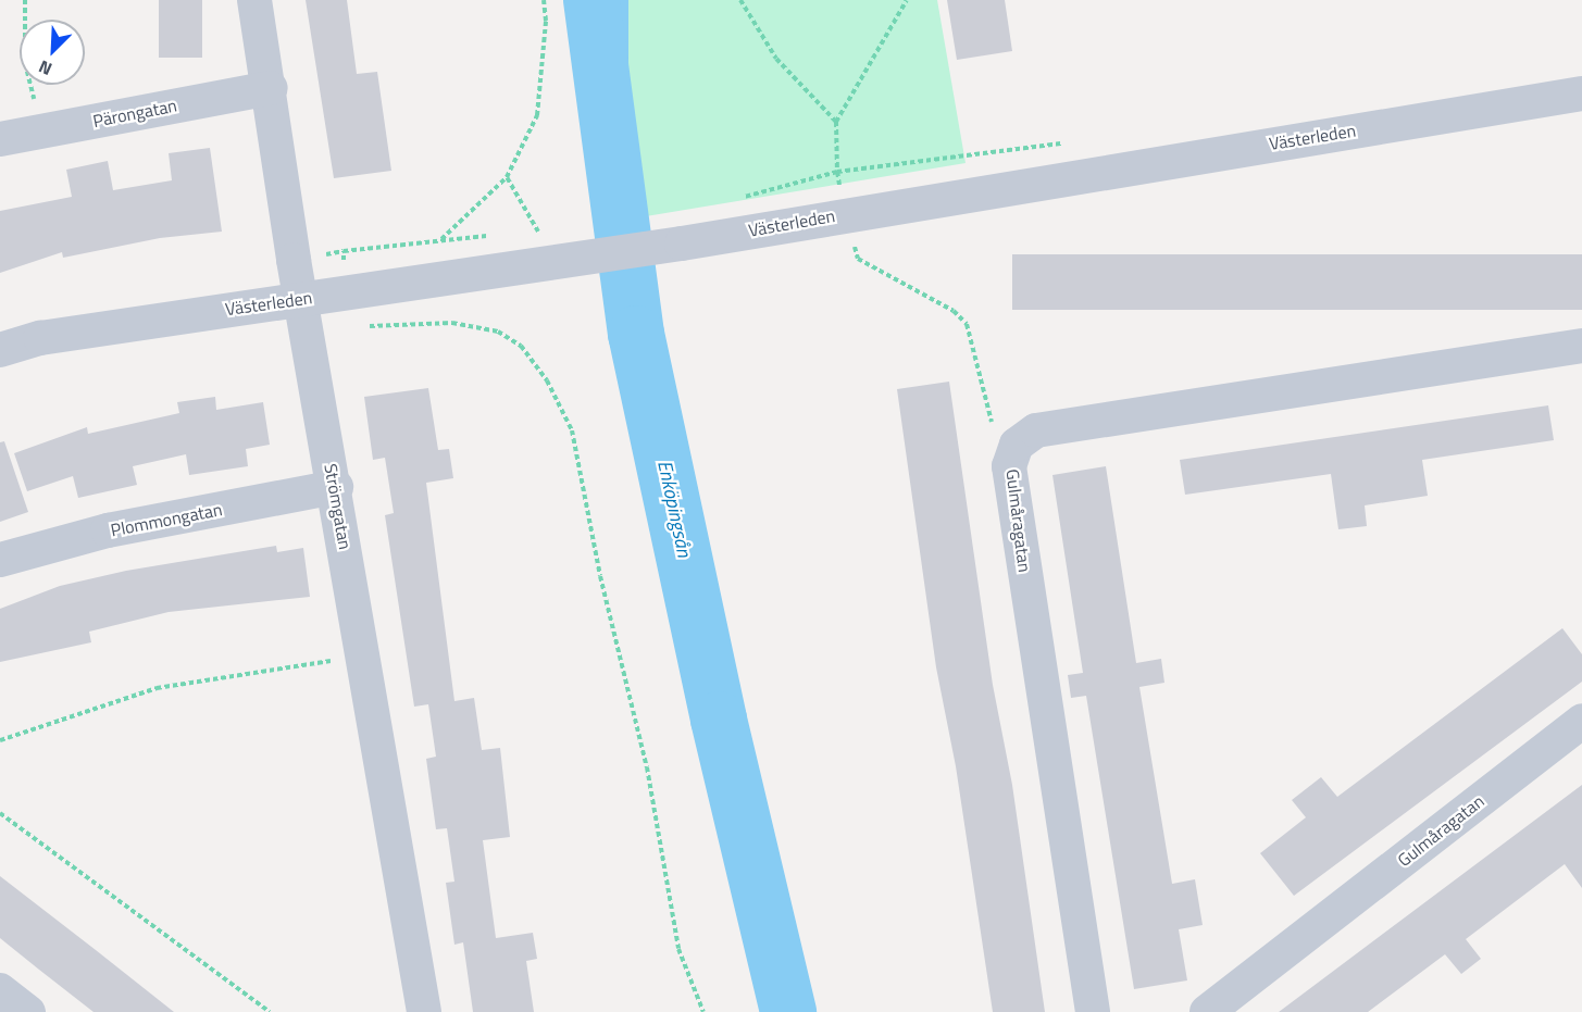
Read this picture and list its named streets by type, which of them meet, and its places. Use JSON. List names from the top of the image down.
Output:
{
  "streets": {
    "street": [
      "Pärongatan",
      "Västerleden",
      "Strömgatan",
      "Plommongatan",
      "Gulmåragatan"
    ]
  },
  "crossings": [
    ["Pärongatan", "Strömgatan"],
    ["Västerleden", "Strömgatan"],
    ["Strömgatan", "Plommongatan"]
  ],
  "water": ["Enköpingsån"],
  "north": "bottom left"
}
